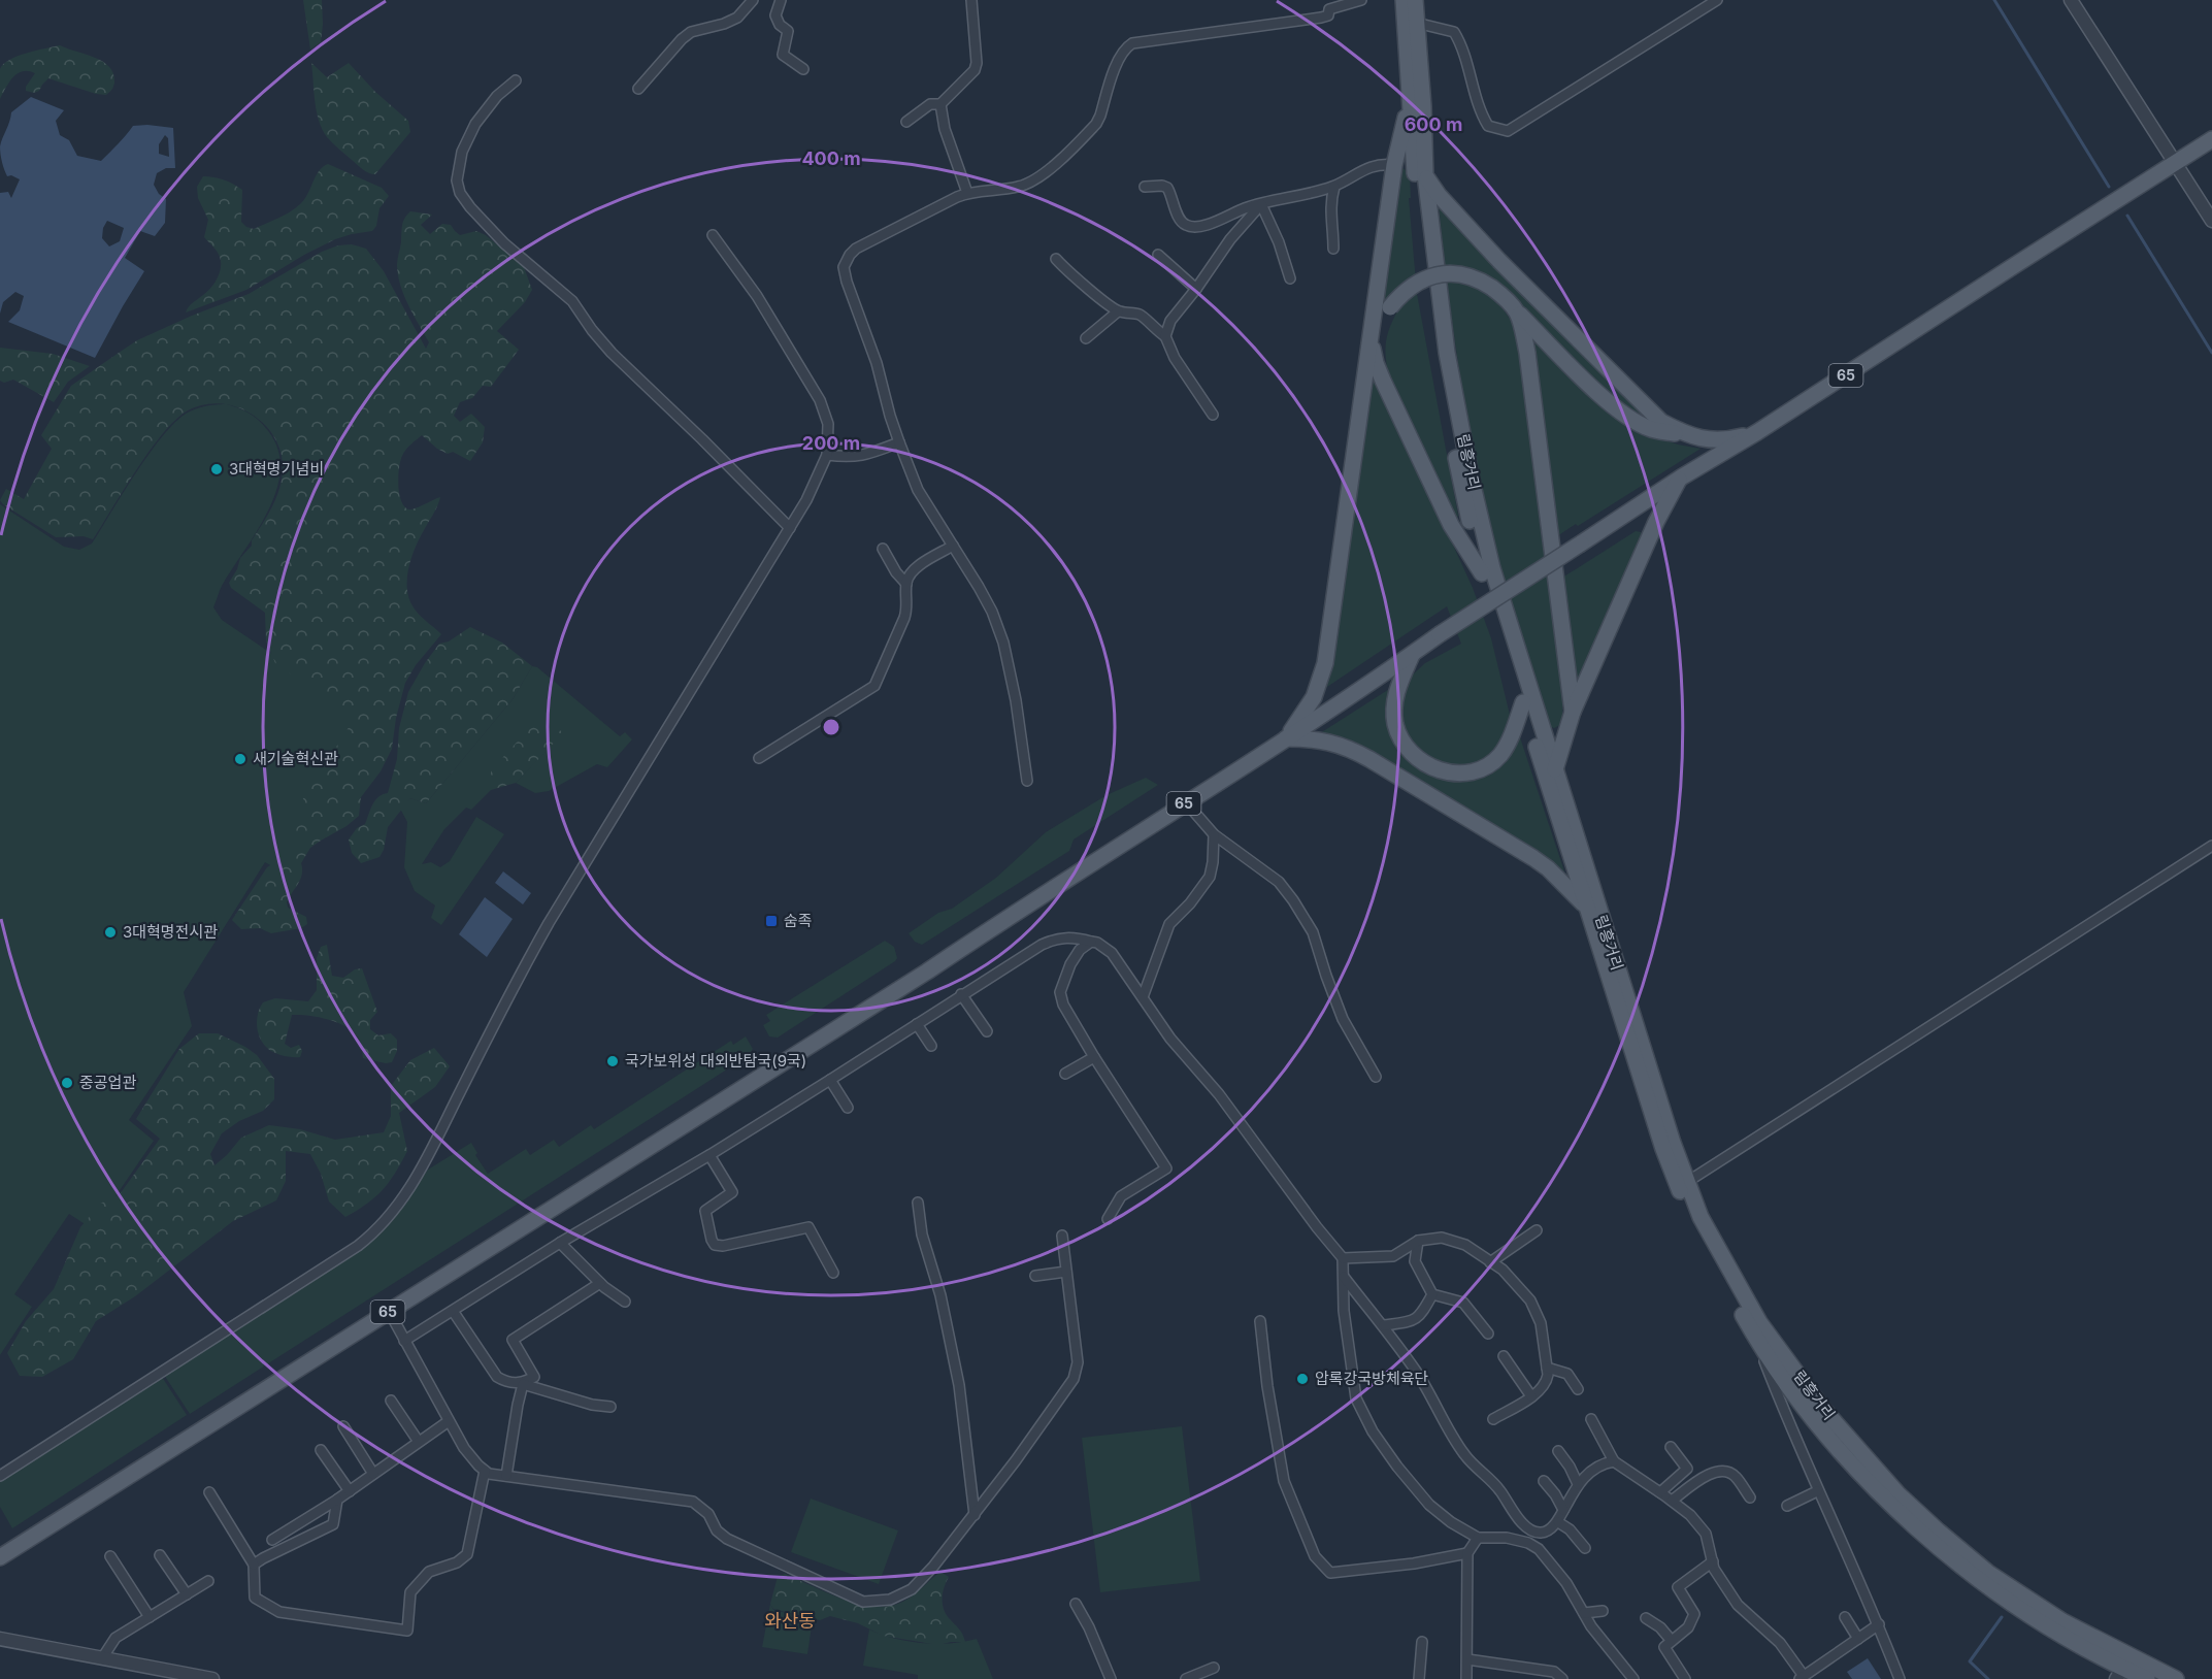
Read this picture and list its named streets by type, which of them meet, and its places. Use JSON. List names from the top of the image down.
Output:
{
  "streets": {
    "main road": ["65", "림흥거리"]
  },
  "districts": ["와산동"],
  "places": {
    "other": [
      "3대혁명기념비",
      "새기술혁신관",
      "3대혁명전시관",
      "국가보위성 대외반탐국(9국)",
      "중공업관",
      "압록강국방체육단"
    ],
    "transit": ["숨족"]
  },
  "rings": ["600 m", "400 m", "200 m"]
}
